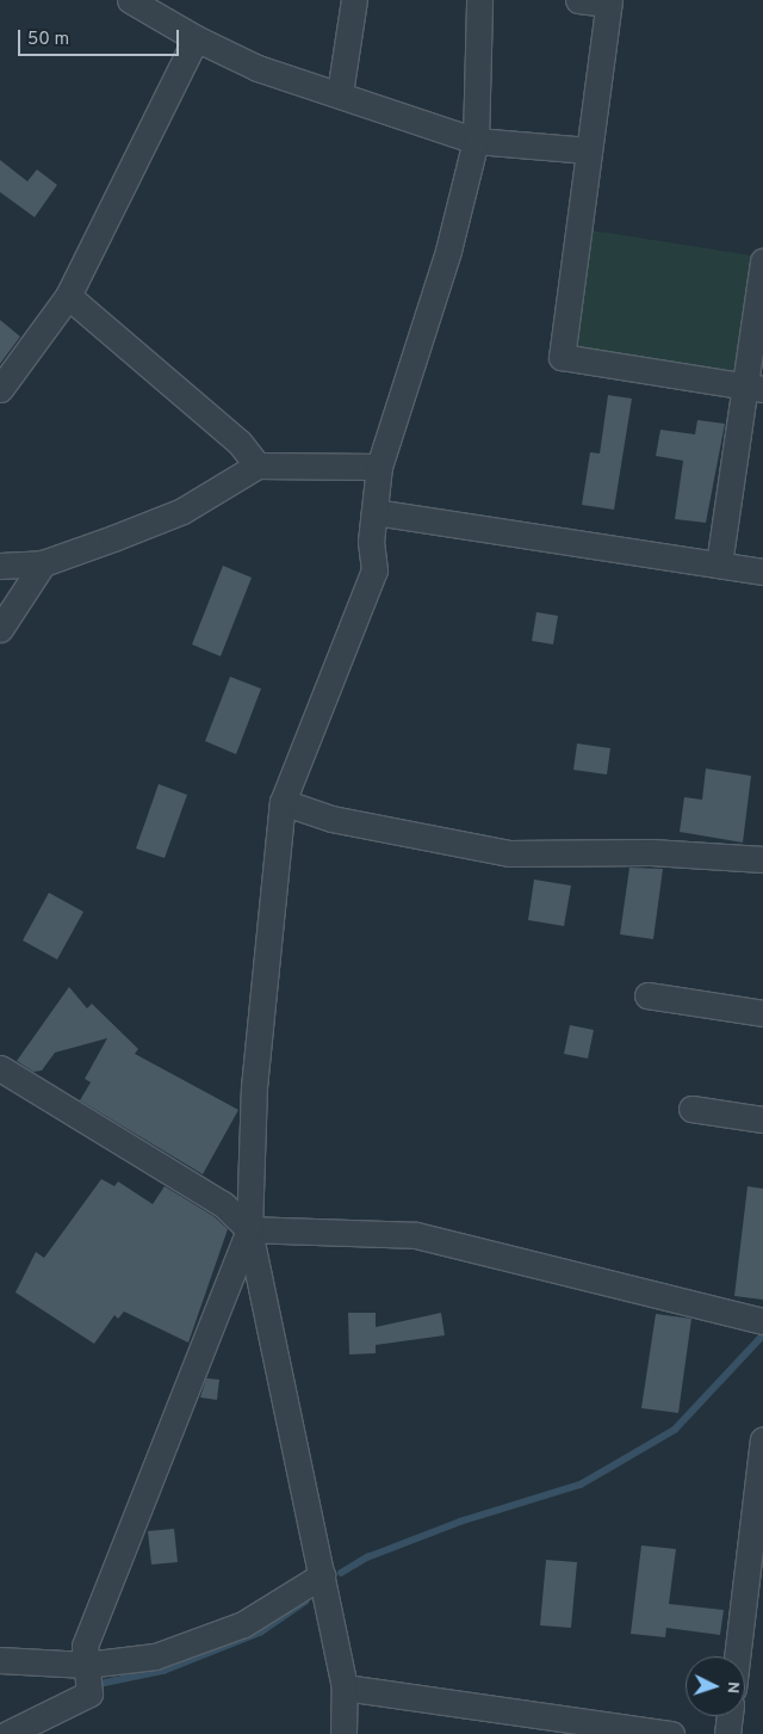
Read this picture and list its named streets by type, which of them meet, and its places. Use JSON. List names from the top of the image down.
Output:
{
  "scale_bar": "50 m",
  "north": "right"
}
